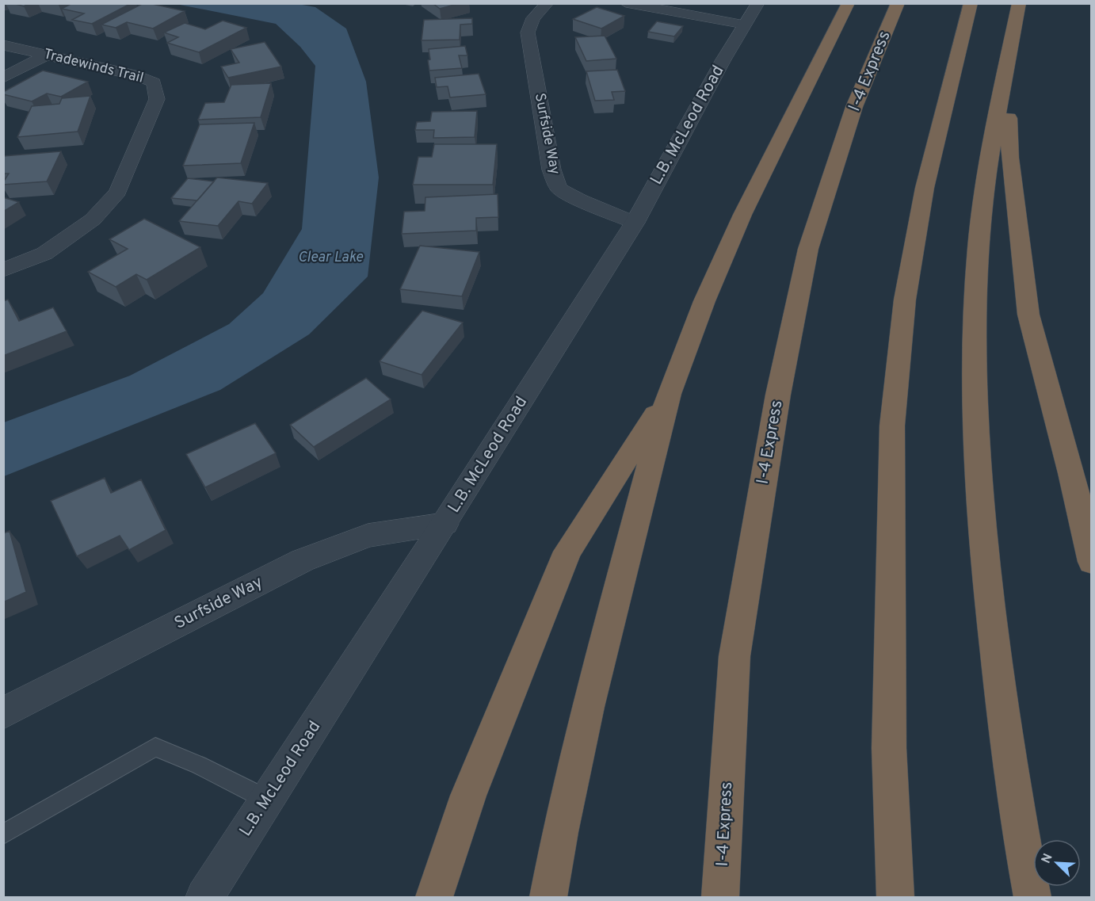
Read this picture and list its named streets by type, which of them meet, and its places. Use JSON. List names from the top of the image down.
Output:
{
  "streets": {
    "highway": ["I-4 Express"],
    "street": ["Tradewinds Trail", "L.B. McLeod Road", "Surfside Way"]
  },
  "crossings": [
    ["L.B. McLeod Road", "Surfside Way"]
  ],
  "water": ["Clear Lake"],
  "north": "top left"
}
